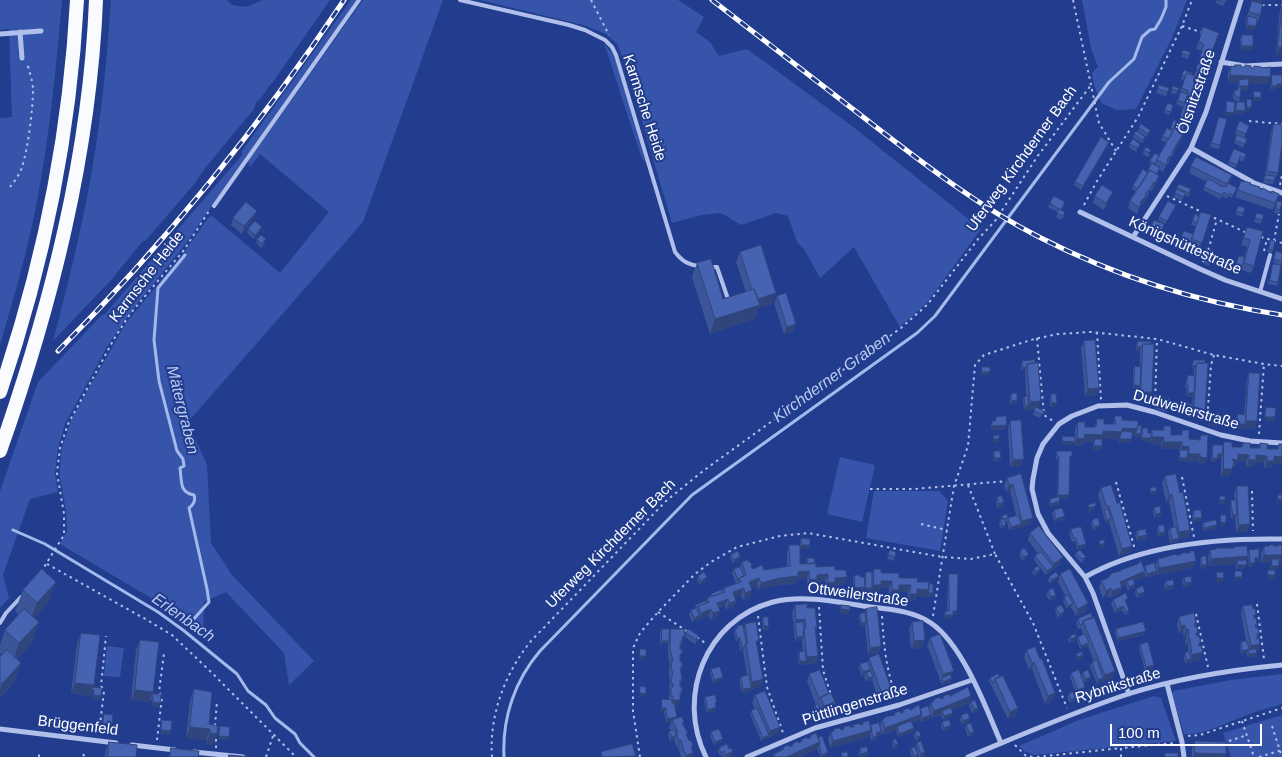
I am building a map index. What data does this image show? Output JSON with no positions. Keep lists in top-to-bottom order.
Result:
{
  "streets": {
    "street": [
      "Ölsnitzstraße",
      "Königshüttestraße",
      "Dudweilerstraße",
      "Ottweilerstraße",
      "Rybnikstraße",
      "Püttlingenstraße",
      "Brüggenfeld"
    ],
    "lane": ["Karmsche Heide"],
    "path": ["Uferweg Kirchderner Bach"]
  },
  "crossings": [
    ["Ölsnitzstraße", "Königshüttestraße"],
    ["Dudweilerstraße", "Rybnikstraße"],
    ["Ottweilerstraße", "Rybnikstraße"],
    ["Ottweilerstraße", "Püttlingenstraße"]
  ],
  "water": ["Kirchderner Graben", "Mätergraben", "Erlenbach"],
  "scale_bar": "100 m"
}
